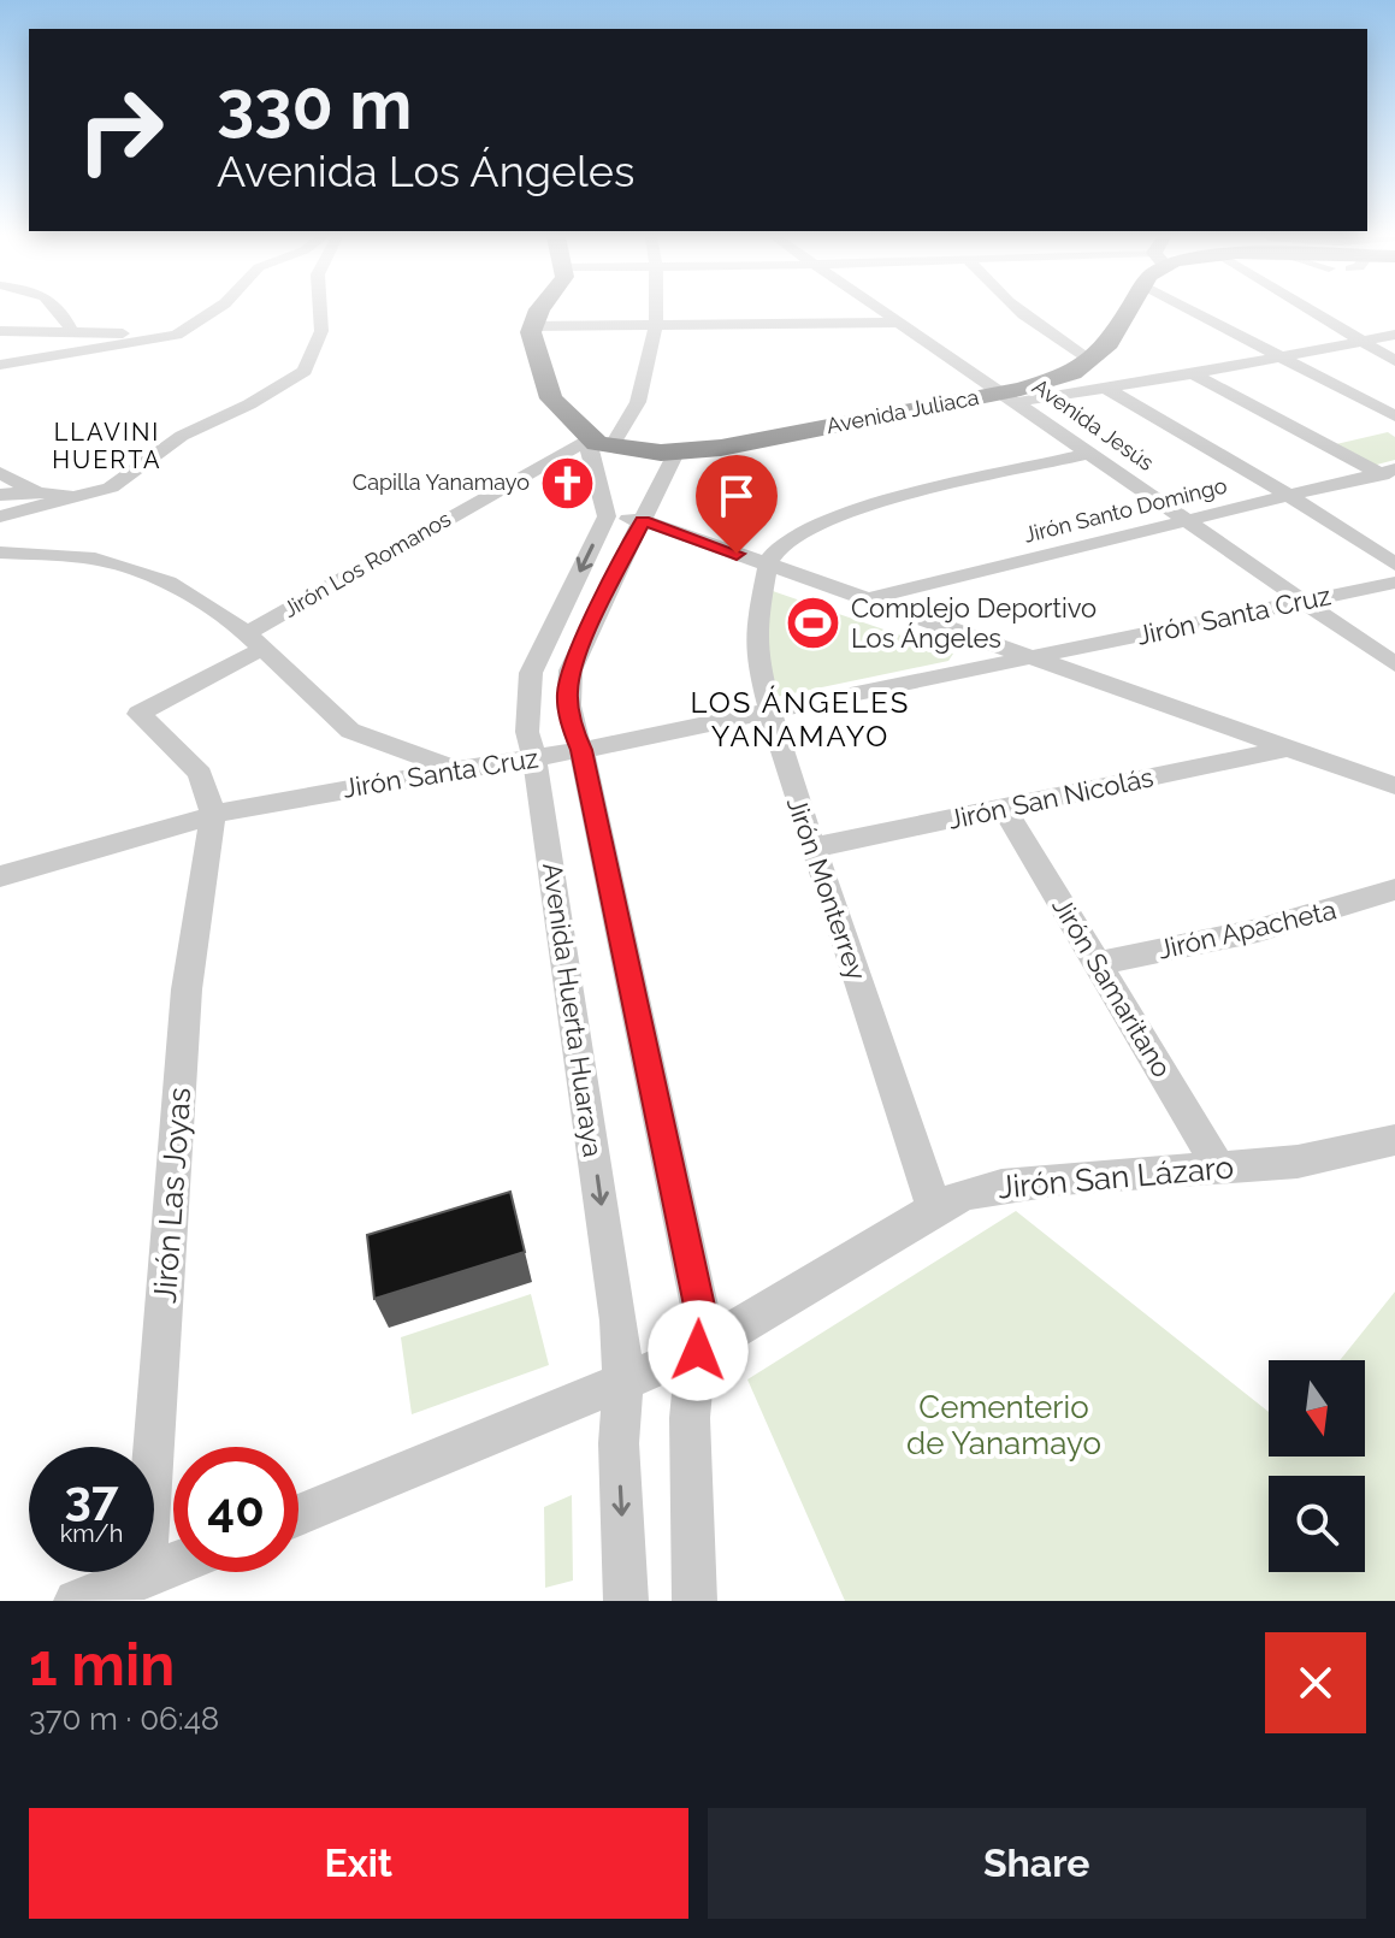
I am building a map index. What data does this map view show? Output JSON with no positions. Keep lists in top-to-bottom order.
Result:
{
  "streets": {
    "highway": ["Avenida Juliaca"],
    "street": [
      "Avenida Jesús",
      "Jirón Santo Domingo",
      "Jirón Los Romanos",
      "Jirón Santa Cruz",
      "Jirón San Nicolás",
      "Jirón Monterrey",
      "Jirón Apacheta",
      "Jirón Samaritano",
      "Avenida Huerta Huaraya",
      "Jirón San Lázaro",
      "Jirón Las Joyas"
    ]
  },
  "crossings": [
    ["Avenida Juliaca", "Avenida Jesús"],
    ["Avenida Juliaca", "Jirón Los Romanos"],
    ["Avenida Juliaca", "Avenida Huerta Huaraya"],
    ["Avenida Jesús", "Jirón Santo Domingo"],
    ["Avenida Jesús", "Jirón Santa Cruz"],
    ["Jirón Los Romanos", "Jirón Santa Cruz"],
    ["Jirón Los Romanos", "Jirón Las Joyas"],
    ["Jirón Santa Cruz", "Jirón Monterrey"],
    ["Jirón Santa Cruz", "Avenida Huerta Huaraya"],
    ["Jirón Santa Cruz", "Jirón Las Joyas"],
    ["Jirón San Nicolás", "Jirón Monterrey"],
    ["Jirón San Nicolás", "Jirón Samaritano"],
    ["Jirón Monterrey", "Jirón San Lázaro"],
    ["Jirón Apacheta", "Jirón Samaritano"],
    ["Jirón Samaritano", "Jirón San Lázaro"],
    ["Avenida Huerta Huaraya", "Jirón San Lázaro"]
  ],
  "districts": ["LLAVINI HUERTA", "LOS ÁNGELES YANAMAYO"],
  "parks": ["Cementerio de Yanamayo"],
  "places": {
    "church": ["Capilla Yanamayo"],
    "sports": ["Complejo Deportivo Los Ángeles"]
  },
  "north": "bottom",
  "page": {
    "turn": ["330 m", "Avenida Los Ángeles"],
    "speed": "37 km/h",
    "limit": "40",
    "heading": ["1 min", "370 m · 06:48"],
    "buttons": ["Exit", "Share"]
  }
}
